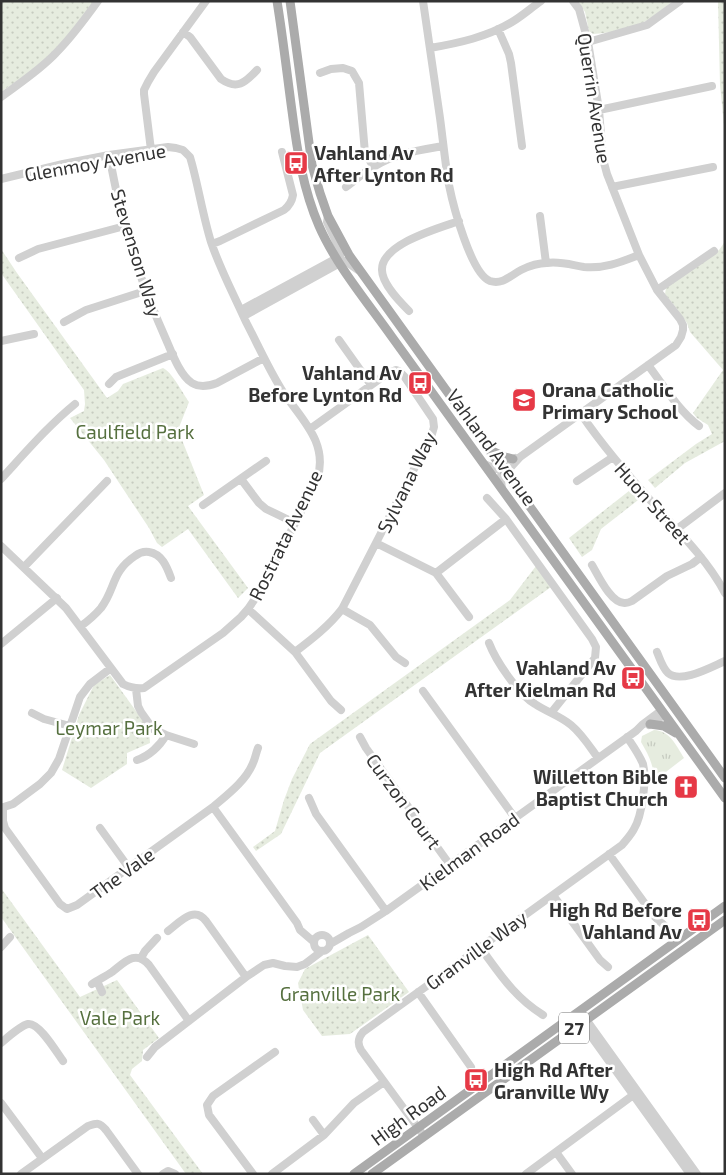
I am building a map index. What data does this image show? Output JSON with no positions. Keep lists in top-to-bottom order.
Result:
{
  "streets": {
    "main road": ["Vahland Avenue", "27", "High Road"],
    "street": [
      "Querrin Avenue",
      "Glenmoy Avenue",
      "Stevenson Way",
      "Sylvana Way",
      "Huon Street",
      "Rostrata Avenue",
      "Curzon Court",
      "Kielman Road",
      "The Vale",
      "Granville Way"
    ]
  },
  "crossings": [
    ["Querrin Avenue", "Vahland Avenue"],
    ["Querrin Avenue", "Huon Street"],
    ["Glenmoy Avenue", "Stevenson Way"],
    ["Glenmoy Avenue", "Rostrata Avenue"],
    ["Stevenson Way", "Rostrata Avenue"],
    ["Vahland Avenue", "Kielman Road"],
    ["Sylvana Way", "Rostrata Avenue"],
    ["Curzon Court", "Kielman Road"],
    ["Kielman Road", "The Vale"],
    ["Kielman Road", "Granville Way"],
    ["Granville Way", "High Road"]
  ],
  "parks": [
    "Caulfield Park",
    "Leymar Park",
    "Granville Park",
    "Vale Park"
  ],
  "places": {
    "bus stop": [
      "Vahland Av After Lynton Rd",
      "Vahland Av Before Lynton Rd",
      "Vahland Av After Kielman Rd",
      "High Rd Before Vahland Av",
      "High Rd After Granville Wy"
    ],
    "school or university": ["Orana Catholic Primary School"],
    "church": ["Willetton Bible Baptist Church"]
  }
}
